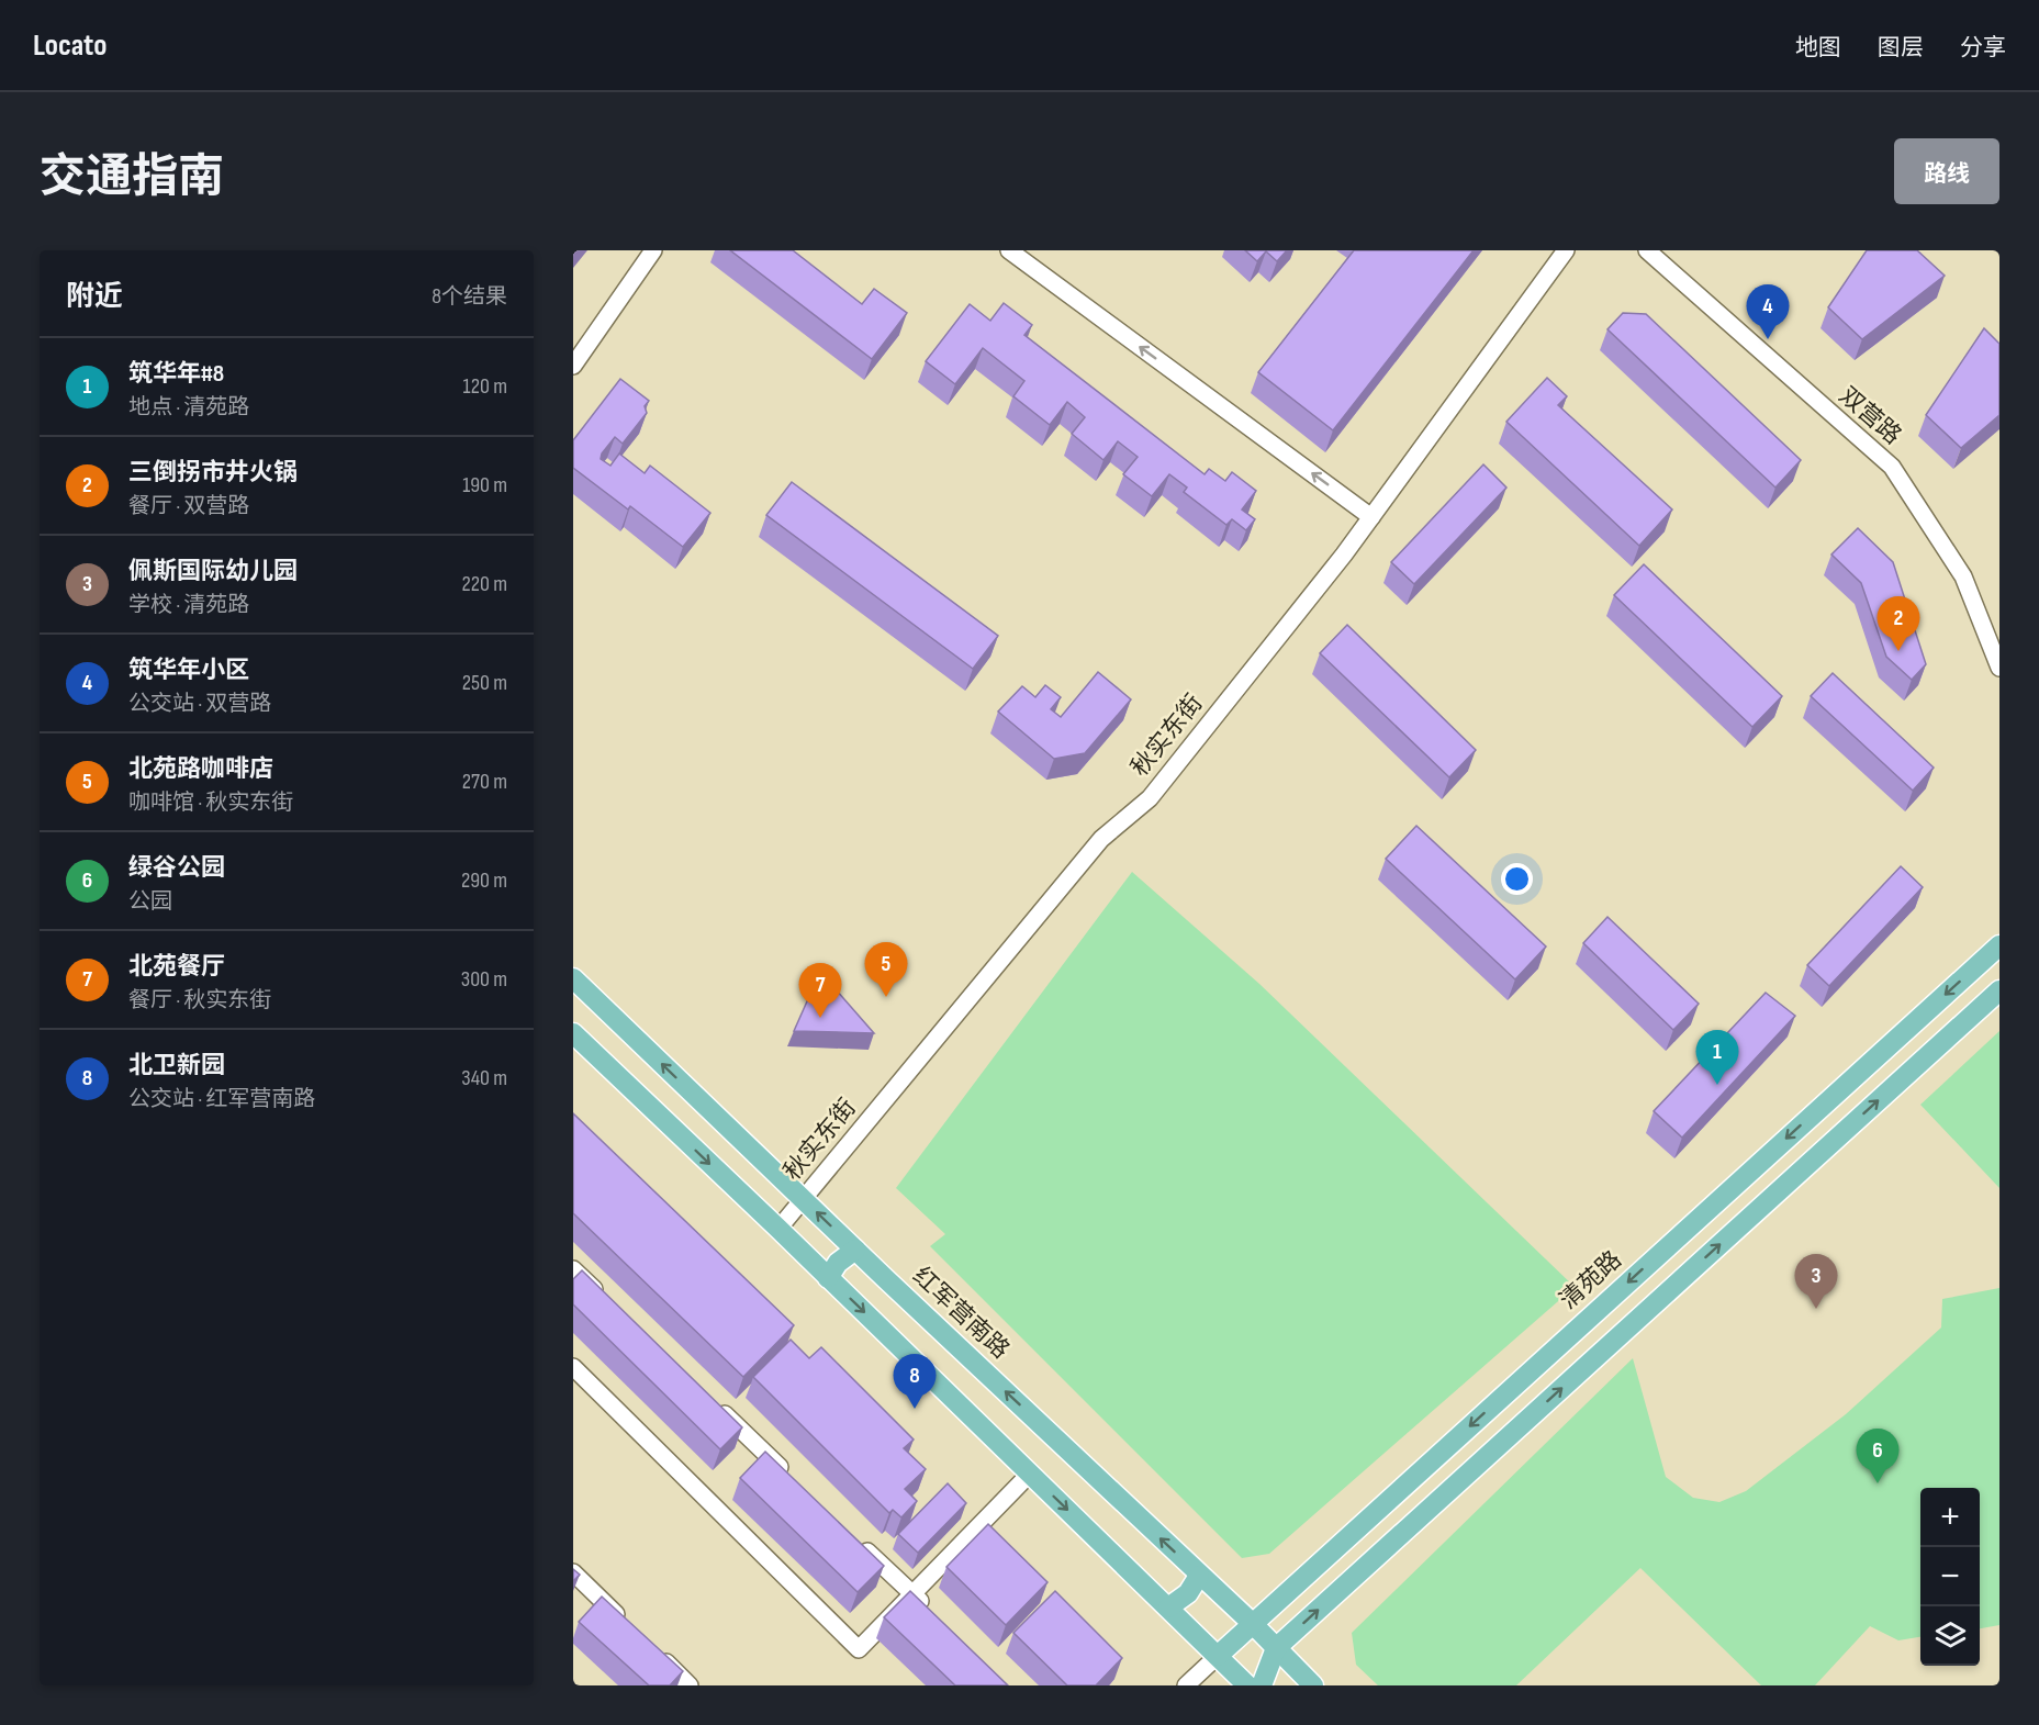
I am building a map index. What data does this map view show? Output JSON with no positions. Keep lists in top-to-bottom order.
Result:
{
  "streets": {
    "main road": ["清苑路", "红军营南路"],
    "street": ["双营路", "秋实东街"]
  },
  "crossings": [
    ["秋实东街", "红军营南路"],
    ["清苑路", "红军营南路"]
  ],
  "page": {
    "header": "Locato",
    "nav": ["地图", "图层", "分享"],
    "title": "交通指南",
    "buttons": "路线",
    "heading": ["附近", "8个结果"],
    "pins": [
      "4",
      "2",
      "5",
      "7",
      "1",
      "3",
      "8",
      "6"
    ],
    "list": [
      {
        "mark": "1",
        "name": "筑华年#8",
        "note": "地点 · 清苑路",
        "value": "120 m"
      },
      {
        "mark": "2",
        "name": "三倒拐市井火锅",
        "note": "餐厅 · 双营路",
        "value": "190 m"
      },
      {
        "mark": "3",
        "name": "佩斯国际幼儿园",
        "note": "学校 · 清苑路",
        "value": "220 m"
      },
      {
        "mark": "4",
        "name": "筑华年小区",
        "note": "公交站 · 双营路",
        "value": "250 m"
      },
      {
        "mark": "5",
        "name": "北苑路咖啡店",
        "note": "咖啡馆 · 秋实东街",
        "value": "270 m"
      },
      {
        "mark": "6",
        "name": "绿谷公园",
        "note": "公园",
        "value": "290 m"
      },
      {
        "mark": "7",
        "name": "北苑餐厅",
        "note": "餐厅 · 秋实东街",
        "value": "300 m"
      },
      {
        "mark": "8",
        "name": "北卫新园",
        "note": "公交站 · 红军营南路",
        "value": "340 m"
      }
    ],
    "map_buttons": ["+", "−"]
  }
}
